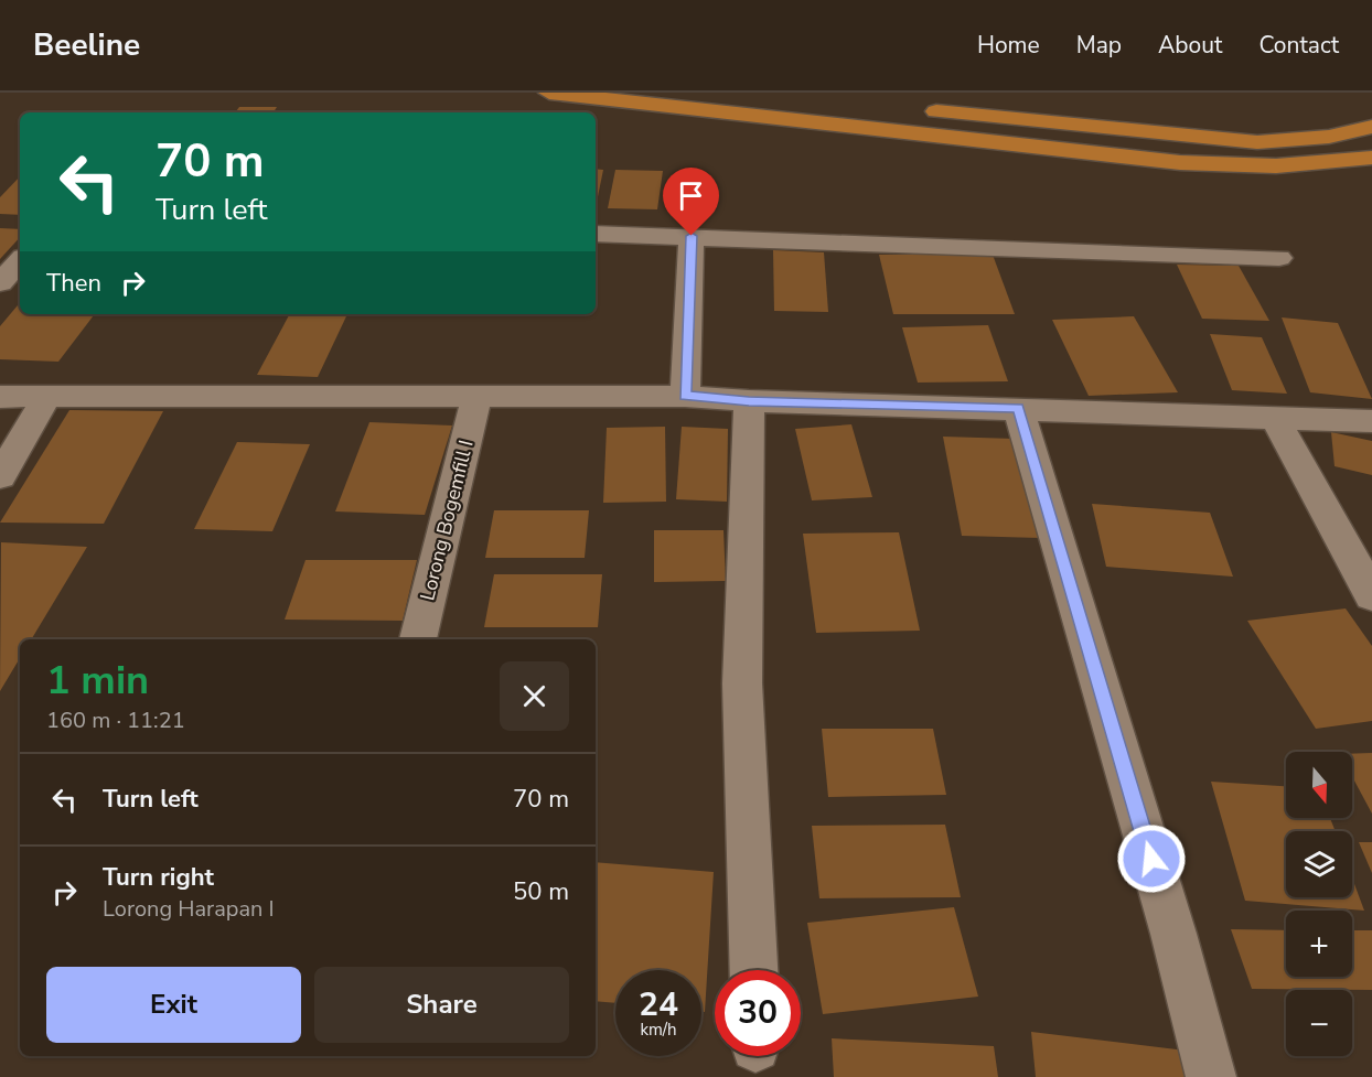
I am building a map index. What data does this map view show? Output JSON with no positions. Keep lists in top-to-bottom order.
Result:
{
  "streets": {
    "street": ["Lorong Bogemfill I"]
  },
  "north": "bottom",
  "page": {
    "header": "Beeline",
    "nav": [
      "Home",
      "Map",
      "About",
      "Contact"
    ],
    "turn": ["70 m", "Turn left"],
    "then": "Then",
    "heading": ["1 min", "160 m · 11:21"],
    "map_buttons": ["+", "−"],
    "list": [
      {
        "name": "Turn left",
        "value": "70 m"
      },
      {
        "name": "Turn right",
        "note": "Lorong Harapan I",
        "value": "50 m"
      }
    ],
    "buttons": ["Exit", "Share"],
    "speed": "24 km/h",
    "limit": "30"
  }
}
